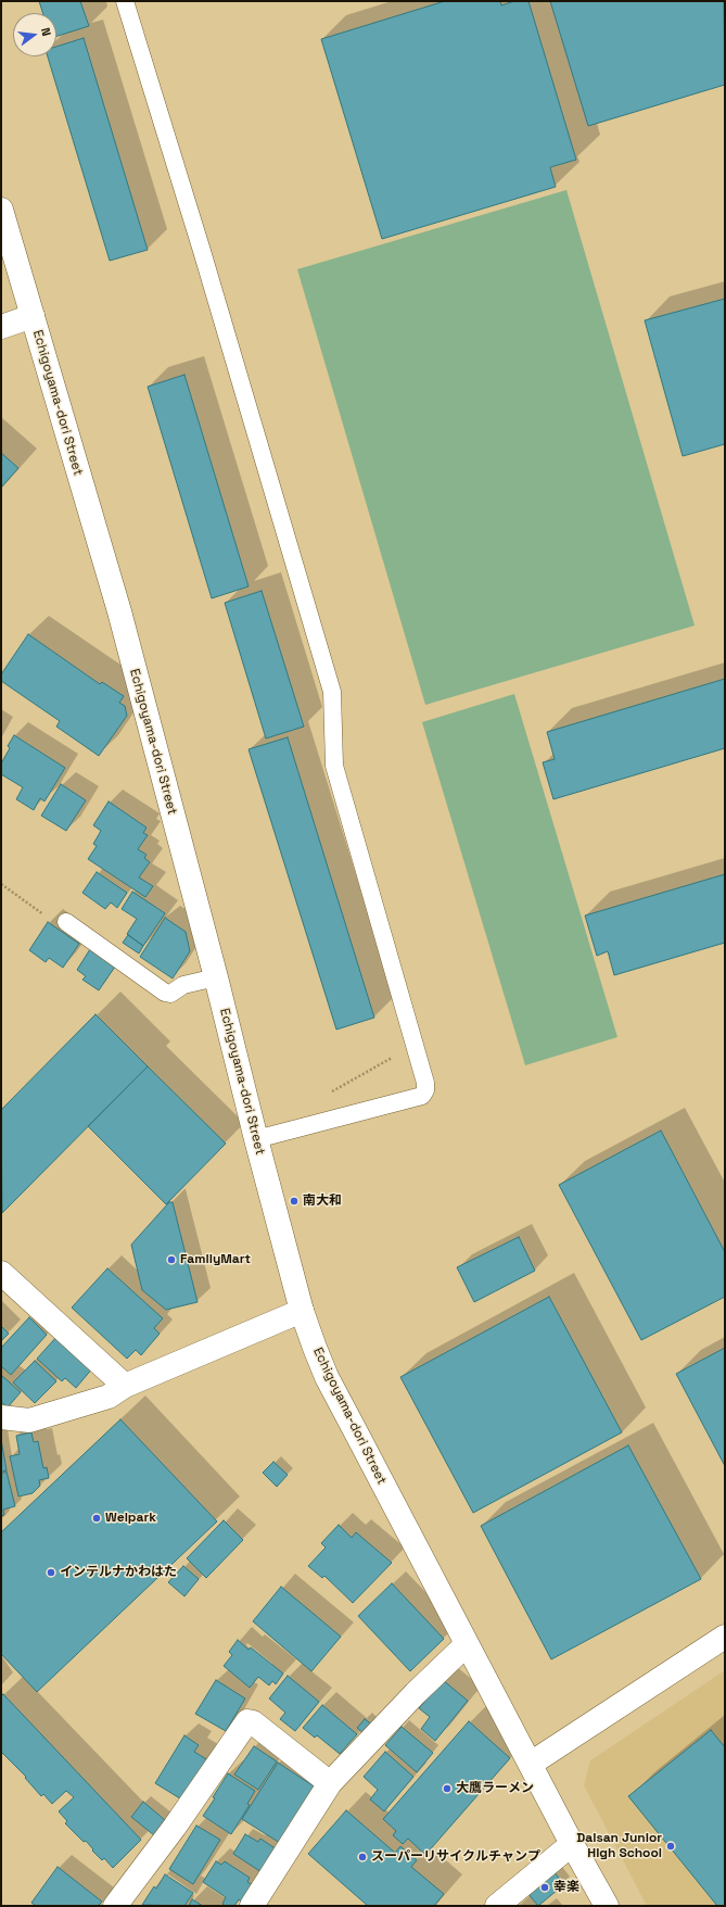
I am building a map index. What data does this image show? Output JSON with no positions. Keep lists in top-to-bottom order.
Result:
{
  "streets": {
    "street": ["Echigoyama-dori Street"]
  },
  "places": [
    "南大和",
    "FamilyMart",
    "Welpark",
    "インテルナかわはた",
    "大鷹ラーメン",
    "Daisan Junior High School",
    "スーパーリサイクルチャンプ",
    "幸楽"
  ],
  "north": "right"
}
